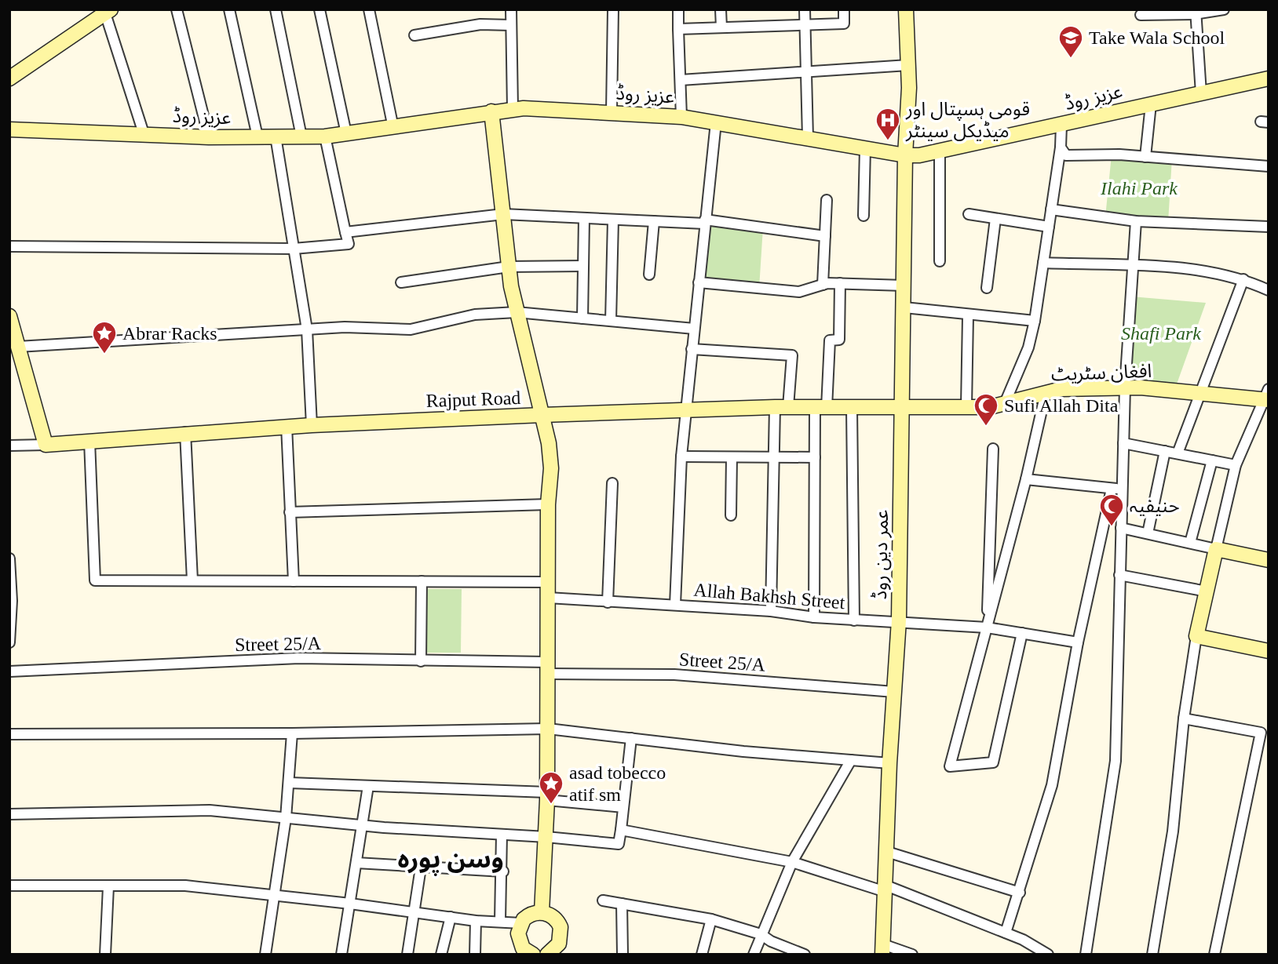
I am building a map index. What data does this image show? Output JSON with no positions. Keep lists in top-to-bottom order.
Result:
{
  "streets": {
    "street": [
      "عزیز روڈ",
      "افغان سٹریٹ",
      "Rajput Road",
      "عمر دین روڈ",
      "Allah Bakhsh Street",
      "Street 25/A"
    ]
  },
  "crossings": [
    ["عزیز روڈ", "عمر دین روڈ"],
    ["افغان سٹریٹ", "Rajput Road"],
    ["افغان سٹریٹ", "عمر دین روڈ"],
    ["Rajput Road", "عمر دین روڈ"],
    ["عمر دین روڈ", "Allah Bakhsh Street"],
    ["عمر دین روڈ", "Street 25/A"]
  ],
  "districts": ["وسن پورہ"],
  "parks": ["Ilahi Park", "Shafi Park"],
  "places": {
    "school or university": ["Take Wala School"],
    "hospital": ["قومی ہسپتال اور میڈیکل سینٹر"],
    "place": ["Abrar Racks", "asad tobecco atif sm"],
    "mosque": ["Sufi Allah Dita", "حنیفیہ"]
  }
}
